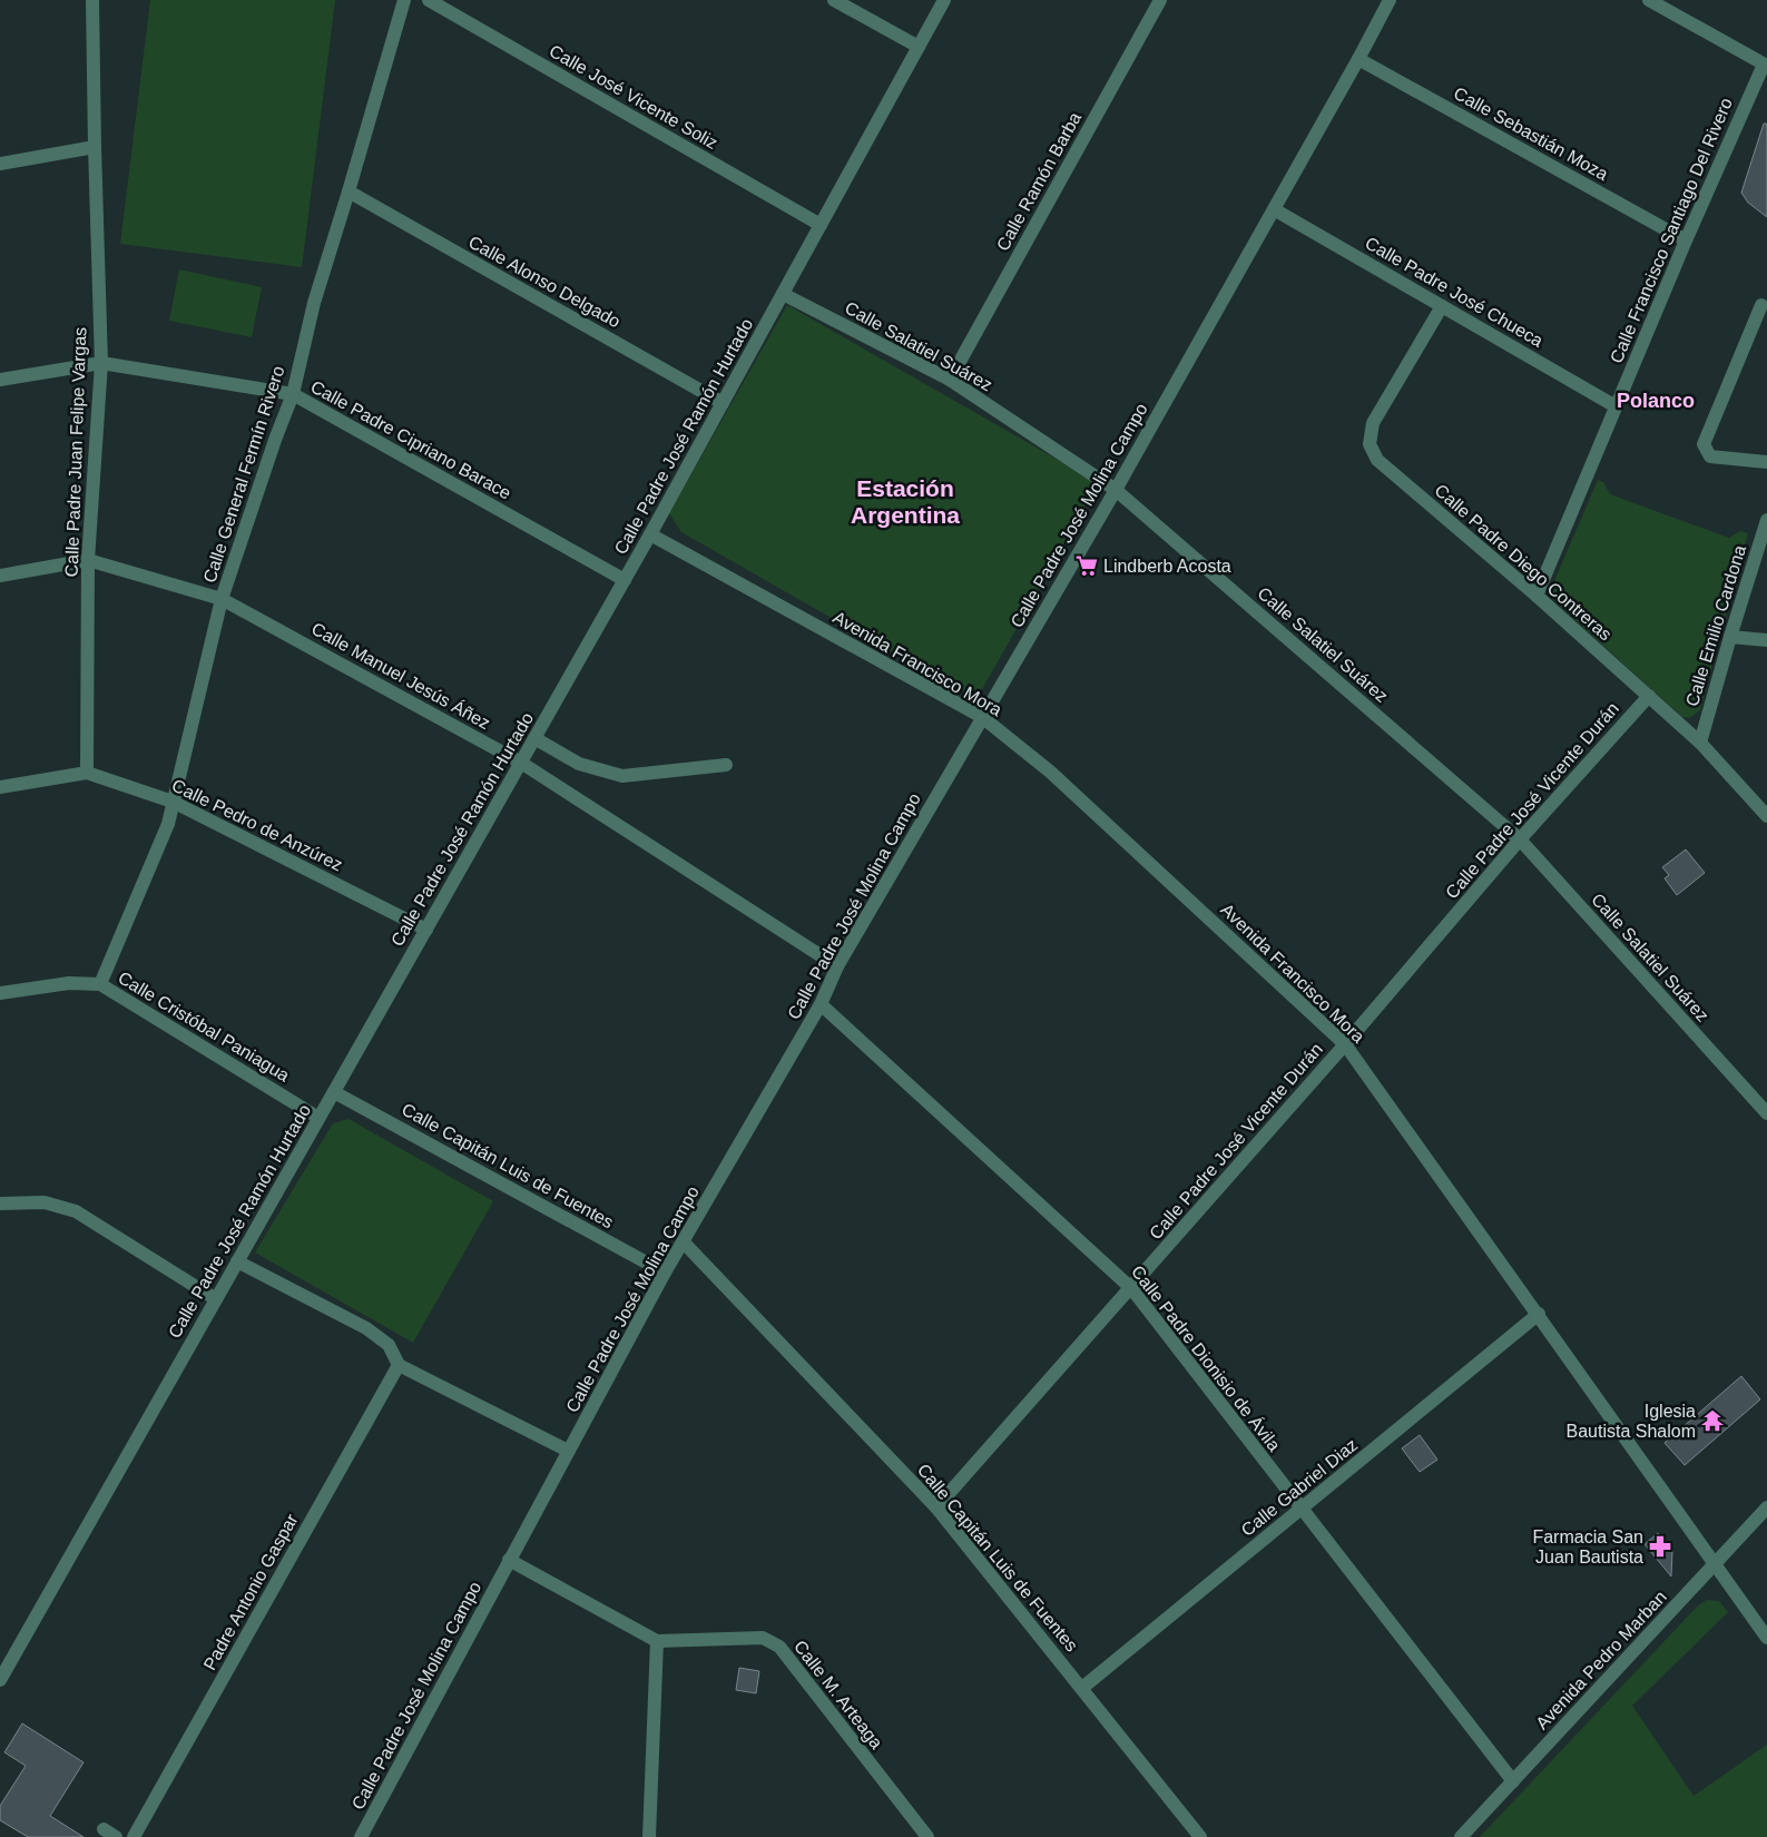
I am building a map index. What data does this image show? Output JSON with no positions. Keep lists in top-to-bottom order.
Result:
{
  "streets": {
    "street": [
      "Calle José Vicente Soliz",
      "Calle Sebastián Moza",
      "Calle Ramón Barba",
      "Calle Francisco Santiago Del Rivero",
      "Calle Alonso Delgado",
      "Calle Padre José Chueca",
      "Calle Salatiel Suárez",
      "Calle Padre José Ramón Hurtado",
      "Calle Padre Cipriano Barace",
      "Calle Padre Juan Felipe Vargas",
      "Calle General Fermín Rivero",
      "Calle Padre José Molina Campo",
      "Calle Padre Diego Contreras",
      "Calle Emilio Cardona",
      "Avenida Francisco Mora",
      "Calle Manuel Jesús Áñez",
      "Calle Padre José Vicente Durán",
      "Calle Pedro de Anzúrez",
      "Calle Cristóbal Paniagua",
      "Calle Capitán Luis de Fuentes",
      "Calle Padre Dionisio de Ávila",
      "Calle Gabriel Diaz",
      "Padre Antonio Gaspar",
      "Avenida Pedro Marban",
      "Calle M. Arteaga"
    ]
  },
  "crossings": [
    ["Calle José Vicente Soliz", "Calle Padre José Ramón Hurtado"],
    ["Calle Sebastián Moza", "Calle Francisco Santiago Del Rivero"],
    ["Calle Sebastián Moza", "Calle Padre José Molina Campo"],
    ["Calle Ramón Barba", "Calle Salatiel Suárez"],
    ["Calle Francisco Santiago Del Rivero", "Calle Padre José Chueca"],
    ["Calle Francisco Santiago Del Rivero", "Calle Padre Diego Contreras"],
    ["Calle Alonso Delgado", "Calle Padre José Ramón Hurtado"],
    ["Calle Alonso Delgado", "Calle General Fermín Rivero"],
    ["Calle Padre José Chueca", "Calle Padre José Molina Campo"],
    ["Calle Padre José Chueca", "Calle Padre Diego Contreras"],
    ["Calle Salatiel Suárez", "Calle Padre José Ramón Hurtado"],
    ["Calle Salatiel Suárez", "Calle Padre José Molina Campo"],
    ["Calle Salatiel Suárez", "Calle Padre José Vicente Durán"],
    ["Calle Padre José Ramón Hurtado", "Calle Padre Cipriano Barace"],
    ["Calle Padre José Ramón Hurtado", "Avenida Francisco Mora"],
    ["Calle Padre José Ramón Hurtado", "Calle Manuel Jesús Áñez"],
    ["Calle Padre José Ramón Hurtado", "Calle Pedro de Anzúrez"],
    ["Calle Padre José Ramón Hurtado", "Calle Cristóbal Paniagua"],
    ["Calle Padre José Ramón Hurtado", "Calle Capitán Luis de Fuentes"],
    ["Calle Padre Cipriano Barace", "Calle Padre Juan Felipe Vargas"],
    ["Calle Padre Cipriano Barace", "Calle General Fermín Rivero"],
    ["Calle Padre Juan Felipe Vargas", "Calle Manuel Jesús Áñez"],
    ["Calle Padre Juan Felipe Vargas", "Calle Pedro de Anzúrez"],
    ["Calle General Fermín Rivero", "Calle Manuel Jesús Áñez"],
    ["Calle General Fermín Rivero", "Calle Pedro de Anzúrez"],
    ["Calle General Fermín Rivero", "Calle Cristóbal Paniagua"],
    ["Calle Padre José Molina Campo", "Avenida Francisco Mora"],
    ["Calle Padre José Molina Campo", "Calle Manuel Jesús Áñez"],
    ["Calle Padre José Molina Campo", "Calle Capitán Luis de Fuentes"],
    ["Calle Padre José Molina Campo", "Calle Padre Dionisio de Ávila"],
    ["Calle Padre José Molina Campo", "Calle M. Arteaga"],
    ["Calle Padre Diego Contreras", "Calle Emilio Cardona"],
    ["Calle Padre Diego Contreras", "Calle Padre José Vicente Durán"],
    ["Avenida Francisco Mora", "Calle Padre José Vicente Durán"],
    ["Avenida Francisco Mora", "Calle Gabriel Diaz"],
    ["Avenida Francisco Mora", "Avenida Pedro Marban"],
    ["Calle Padre José Vicente Durán", "Calle Capitán Luis de Fuentes"],
    ["Calle Padre José Vicente Durán", "Calle Padre Dionisio de Ávila"],
    ["Calle Capitán Luis de Fuentes", "Calle Gabriel Diaz"],
    ["Calle Padre Dionisio de Ávila", "Calle Gabriel Diaz"],
    ["Calle Padre Dionisio de Ávila", "Avenida Pedro Marban"]
  ],
  "districts": ["Polanco", "Estación Argentina"],
  "places": {
    "supermarket": ["Lindberb Acosta"],
    "temple": ["Iglesia Bautista Shalom"],
    "pharmacy": ["Farmacia San Juan Bautista"]
  }
}
